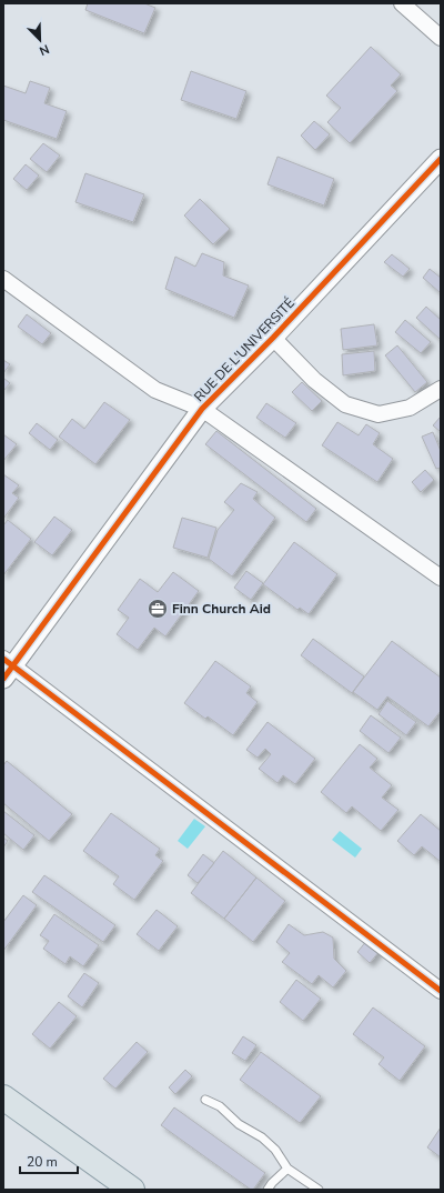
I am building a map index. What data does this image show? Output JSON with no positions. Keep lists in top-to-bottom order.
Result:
{
  "streets": {
    "street": ["RUE DE L'UNIVERSITÉ"]
  },
  "places": {
    "office": ["Finn Church Aid"]
  },
  "scale_bar": "20 m",
  "north": "bottom right"
}
